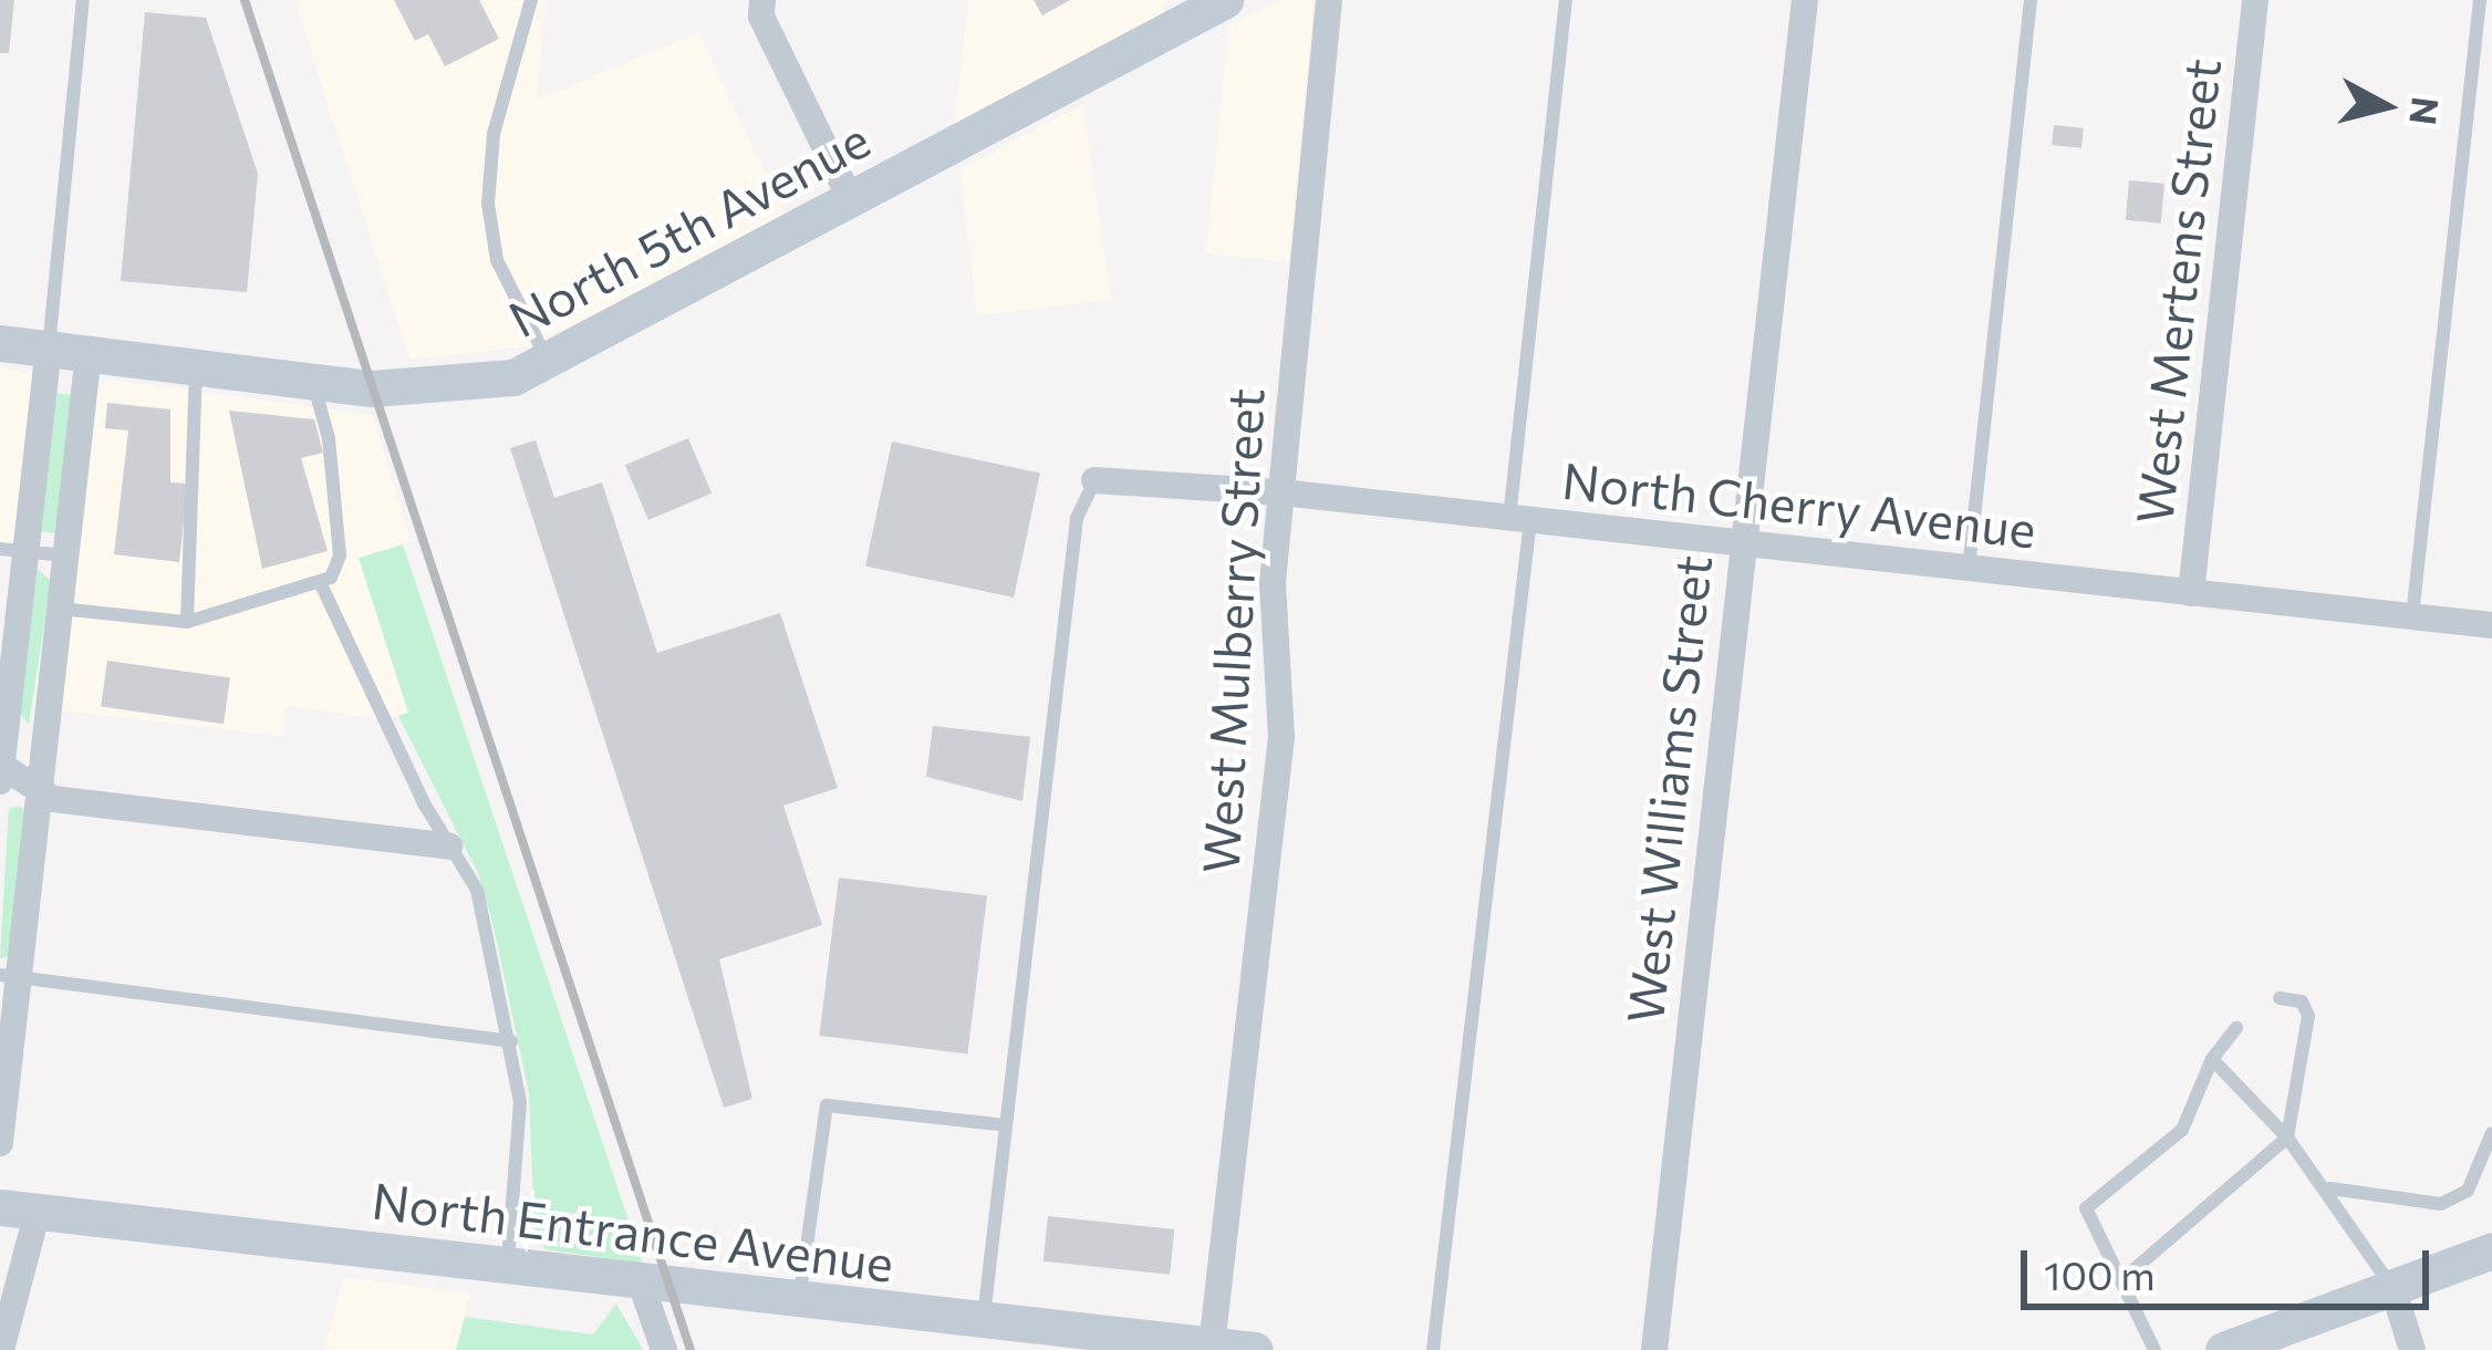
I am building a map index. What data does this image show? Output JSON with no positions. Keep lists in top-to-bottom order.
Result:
{
  "streets": {
    "main road": ["North 5th Avenue", "North Entrance Avenue"],
    "street": [
      "West Mertens Street",
      "North Cherry Avenue",
      "West Mulberry Street",
      "West Williams Street"
    ]
  },
  "crossings": [
    ["West Mertens Street", "North Cherry Avenue"],
    ["North Cherry Avenue", "West Mulberry Street"],
    ["North Cherry Avenue", "West Williams Street"],
    ["West Mulberry Street", "North Entrance Avenue"]
  ],
  "scale_bar": "100 m",
  "north": "right"
}
